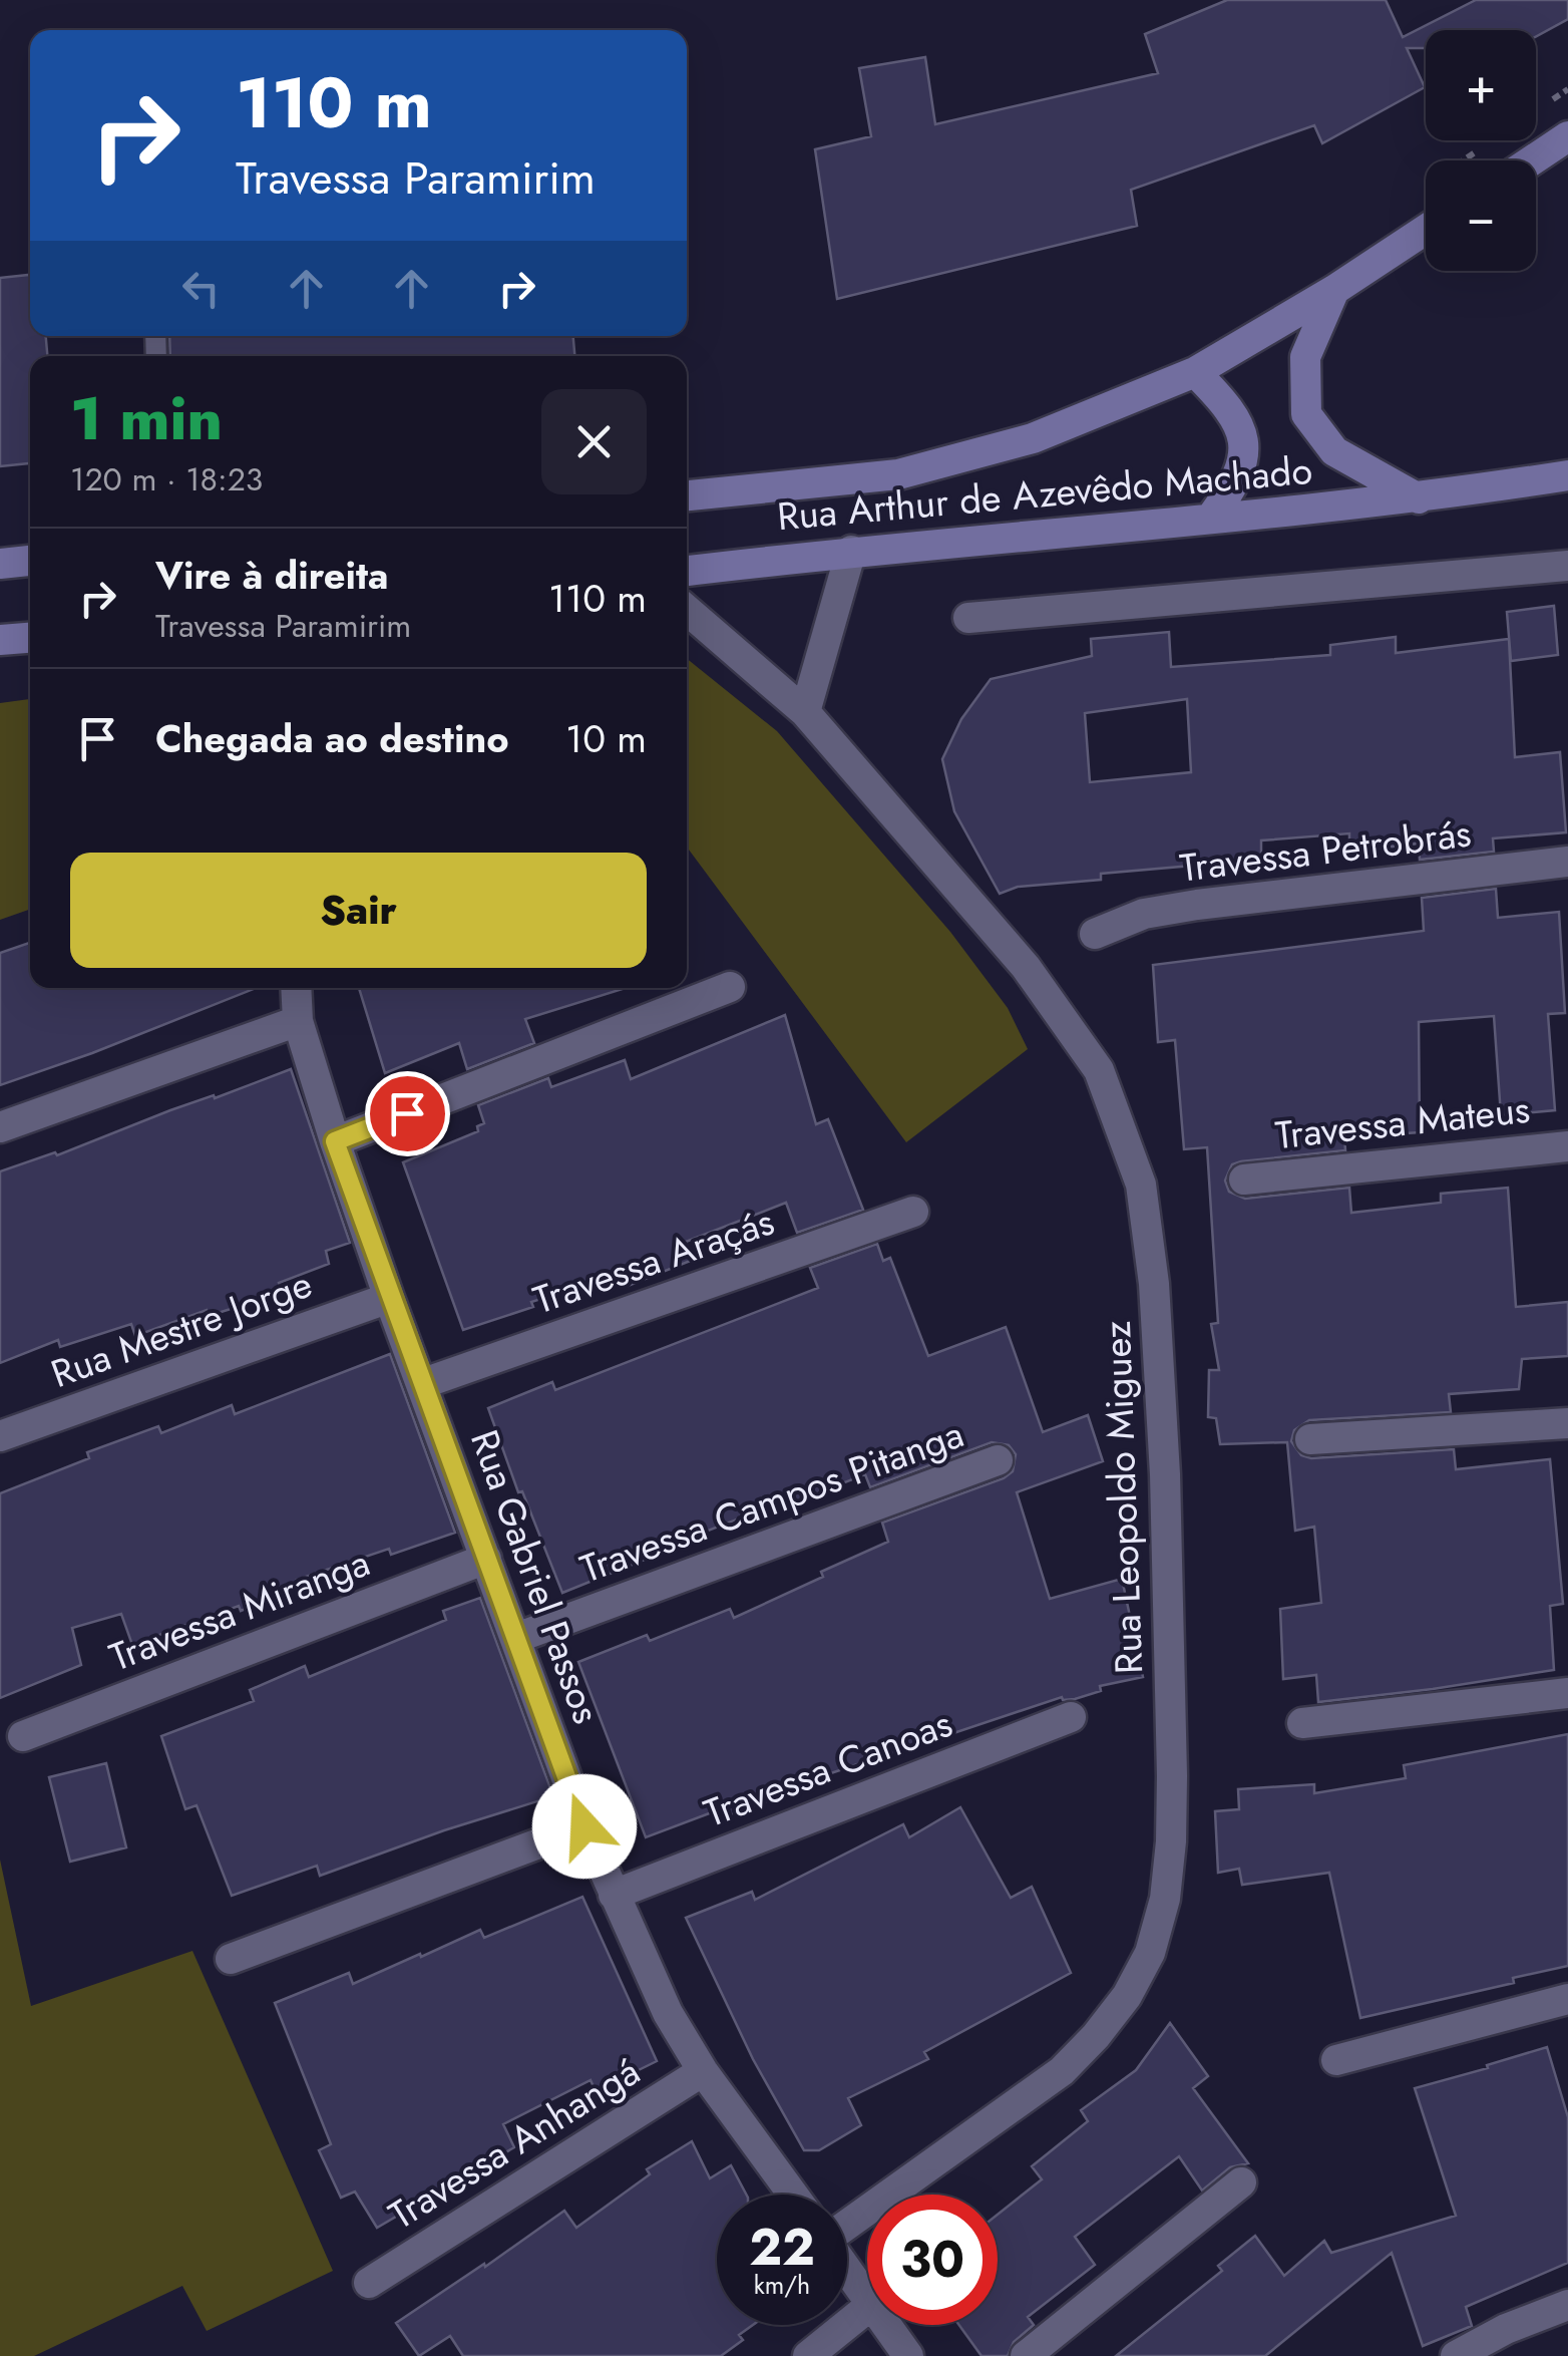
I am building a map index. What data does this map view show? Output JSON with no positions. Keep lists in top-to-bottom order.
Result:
{
  "streets": {
    "street": [
      "Rua Arthur de Azevêdo Machado",
      "Travessa Petrobrás",
      "Travessa Mateus",
      "Travessa Araçás",
      "Rua Mestre Jorge",
      "Rua Leopoldo Miguez",
      "Travessa Campos Pitanga",
      "Rua Gabriel Passos",
      "Travessa Miranga",
      "Travessa Canoas",
      "Travessa Anhangá"
    ]
  },
  "crossings": [
    ["Travessa Araçás", "Rua Gabriel Passos"],
    ["Rua Mestre Jorge", "Rua Gabriel Passos"],
    ["Travessa Campos Pitanga", "Rua Gabriel Passos"],
    ["Rua Gabriel Passos", "Travessa Miranga"],
    ["Rua Gabriel Passos", "Travessa Canoas"],
    ["Rua Gabriel Passos", "Travessa Anhangá"]
  ],
  "page": {
    "map_buttons": ["+", "−"],
    "turn": ["110 m", "Travessa Paramirim"],
    "heading": ["1 min", "120 m · 18:23"],
    "list": [
      {
        "name": "Vire à direita",
        "note": "Travessa Paramirim",
        "value": "110 m"
      },
      {
        "name": "Chegada ao destino",
        "value": "10 m"
      }
    ],
    "buttons": "Sair",
    "speed": "22 km/h",
    "limit": "30"
  }
}
